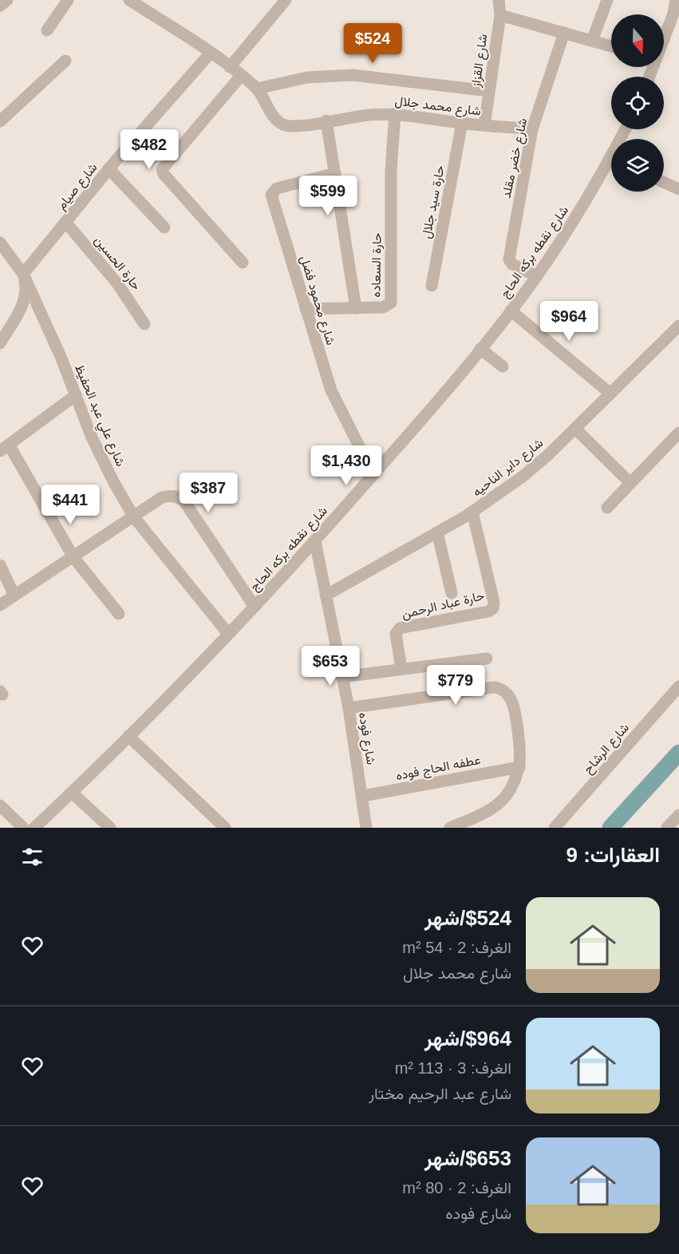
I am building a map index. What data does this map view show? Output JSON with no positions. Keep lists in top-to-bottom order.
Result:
{
  "streets": {
    "street": [
      "شارع القزاز",
      "شارع محمد جلال",
      "شارع خضر مقلد",
      "شارع صيام",
      "حارة سيد جلال",
      "شارع نقطه بركه الحاج",
      "حارة الحسين",
      "حارة السعاده",
      "شارع محمود فضل",
      "شارع علي عبد الحفيظ",
      "شارع داير الناحيه",
      "حارة عباد الرحمن",
      "شارع فوده",
      "شارع الرشاح",
      "عطفه الحاج فوده"
    ]
  },
  "crossings": [
    ["شارع القزاز", "شارع محمد جلال"],
    ["شارع محمد جلال", "شارع خضر مقلد"],
    ["شارع محمد جلال", "شارع صيام"],
    ["شارع محمد جلال", "حارة سيد جلال"],
    ["شارع محمد جلال", "حارة السعاده"],
    ["شارع خضر مقلد", "شارع نقطه بركه الحاج"],
    ["شارع صيام", "حارة الحسين"],
    ["شارع صيام", "شارع علي عبد الحفيظ"],
    ["شارع نقطه بركه الحاج", "شارع محمود فضل"],
    ["شارع نقطه بركه الحاج", "شارع علي عبد الحفيظ"],
    ["شارع نقطه بركه الحاج", "شارع فوده"],
    ["حارة السعاده", "شارع محمود فضل"],
    ["شارع داير الناحيه", "حارة عباد الرحمن"],
    ["شارع داير الناحيه", "شارع فوده"],
    ["شارع فوده", "عطفه الحاج فوده"]
  ],
  "north": "bottom",
  "page": {
    "price": [
      "$524",
      "$482",
      "$599",
      "$964",
      "$1,430",
      "$387",
      "$441",
      "$653",
      "$779"
    ],
    "heading": "العقارات: 9",
    "list": [
      {
        "name": "$524/شهر",
        "note": "الغرف: 2 · 54 m² · شارع محمد جلال"
      },
      {
        "name": "$964/شهر",
        "note": "الغرف: 3 · 113 m² · شارع عبد الرحيم مختار"
      },
      {
        "name": "$653/شهر",
        "note": "الغرف: 2 · 80 m² · شارع فوده"
      }
    ]
  }
}
